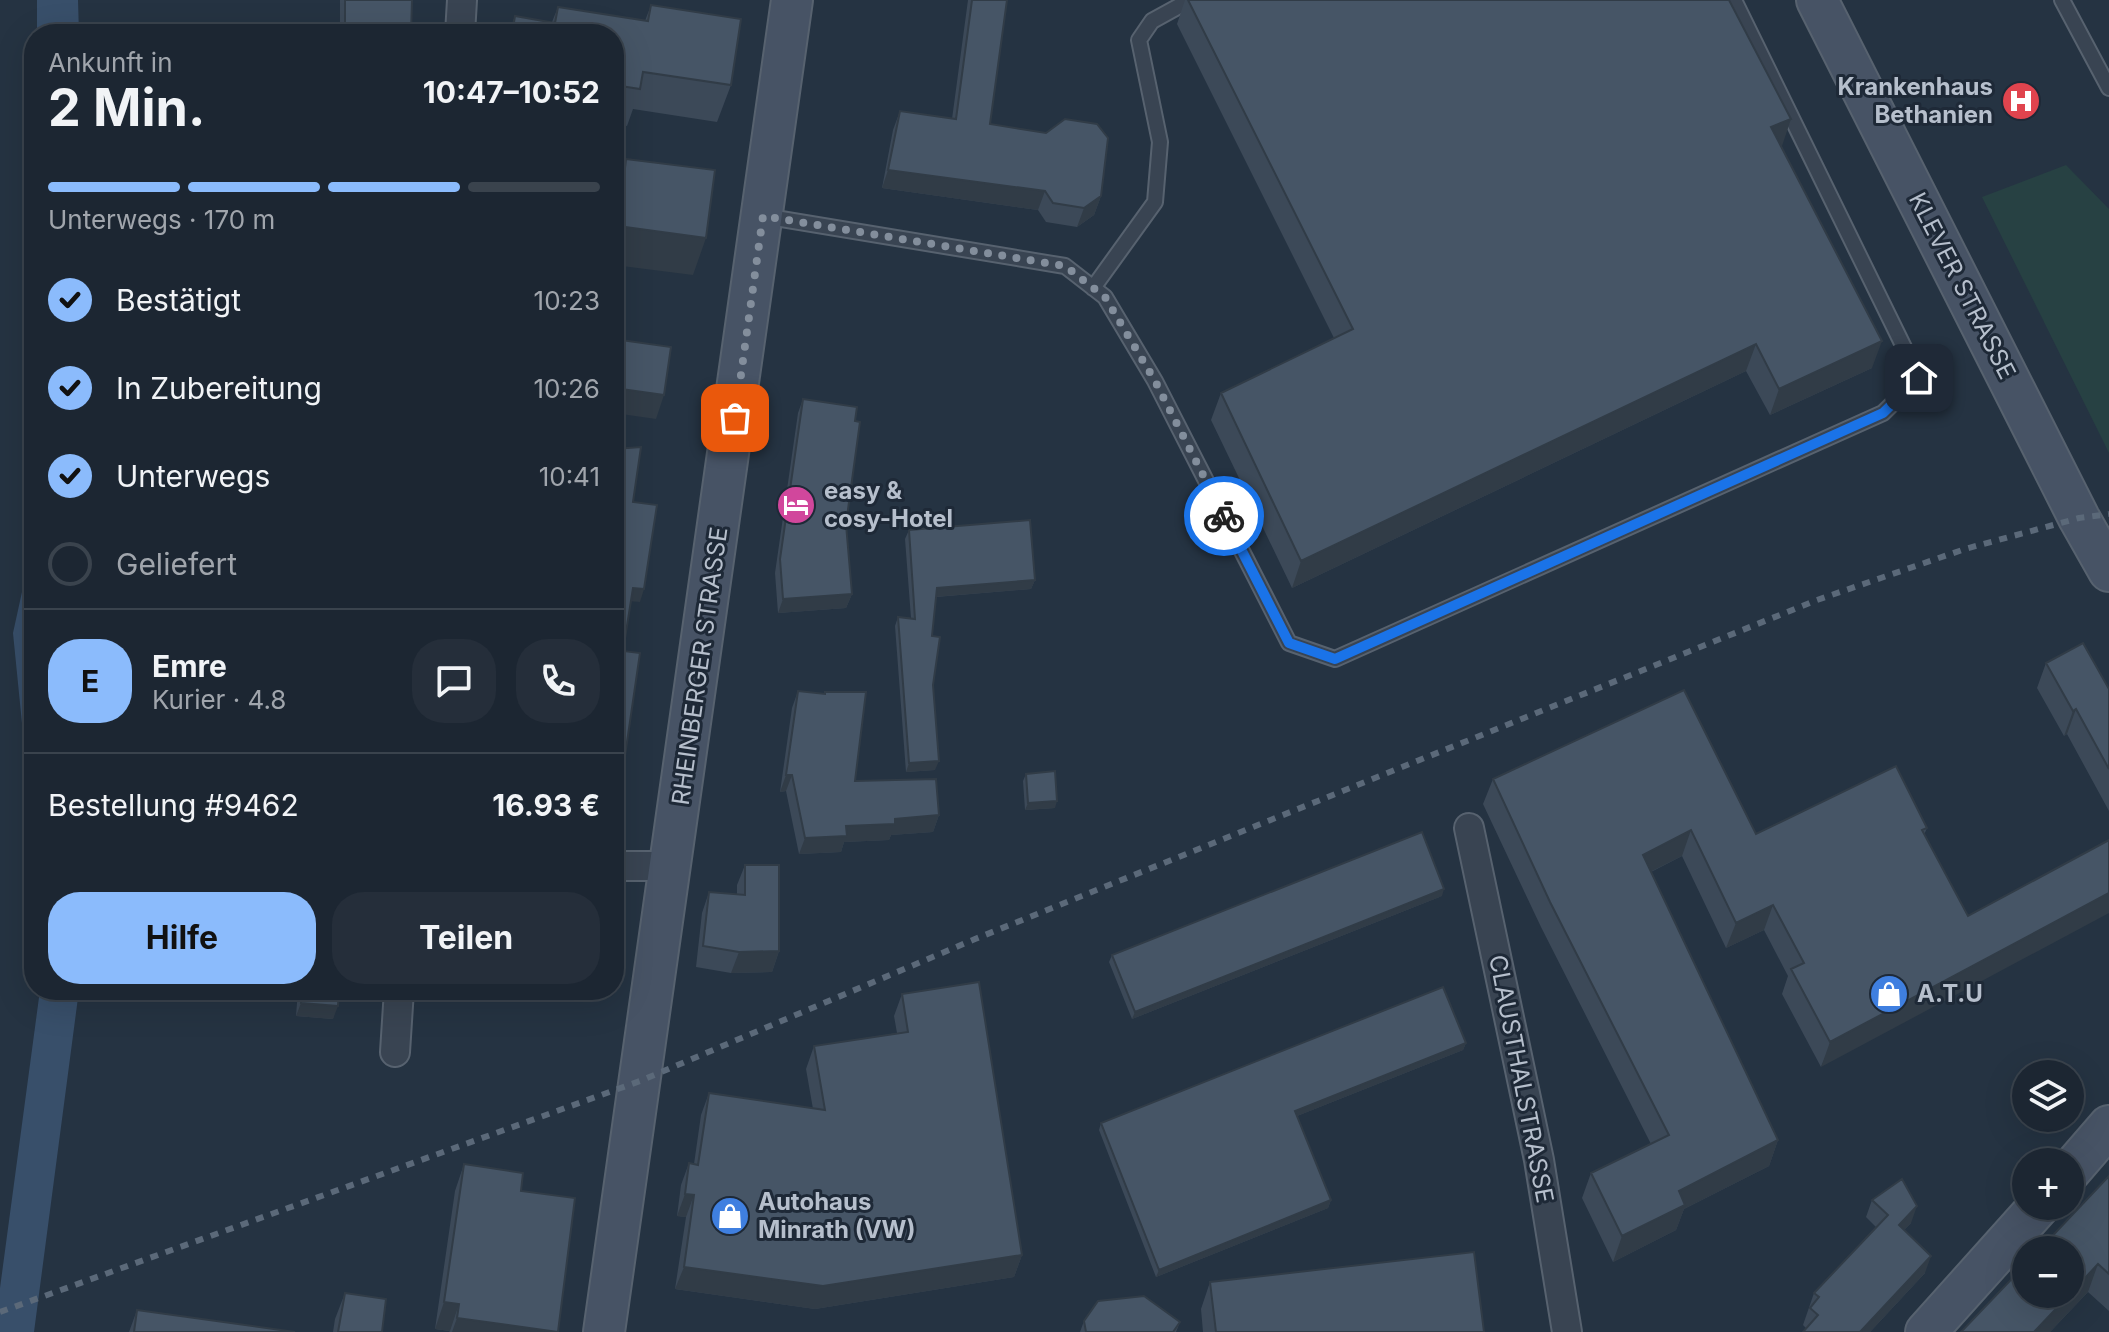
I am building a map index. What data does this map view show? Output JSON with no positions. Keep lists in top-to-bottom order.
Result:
{
  "streets": {
    "main road": ["KLEVER STRASSE", "RHEINBERGER STRASSE"],
    "street": ["CLAUSTHALSTRASSE"]
  },
  "places": {
    "hospital": ["Krankenhaus Bethanien"],
    "hotel": ["easy & cosy-Hotel"],
    "shop": ["A.T.U", "Autohaus Minrath (VW)"]
  },
  "page": {
    "heading": ["2 Min.", "Ankunft in", "10:47–10:52"],
    "panel": [
      "Emre",
      "Kurier · 4.8",
      "Bestellung #9462",
      "16.93 €"
    ],
    "bar": "Unterwegs · 170 m",
    "list": [
      ["Bestätigt", "10:23"],
      ["In Zubereitung", "10:26"],
      ["Unterwegs", "10:41"],
      "Geliefert"
    ],
    "round": "E",
    "buttons": ["Hilfe", "Teilen"],
    "map_buttons": ["+", "−"]
  }
}
